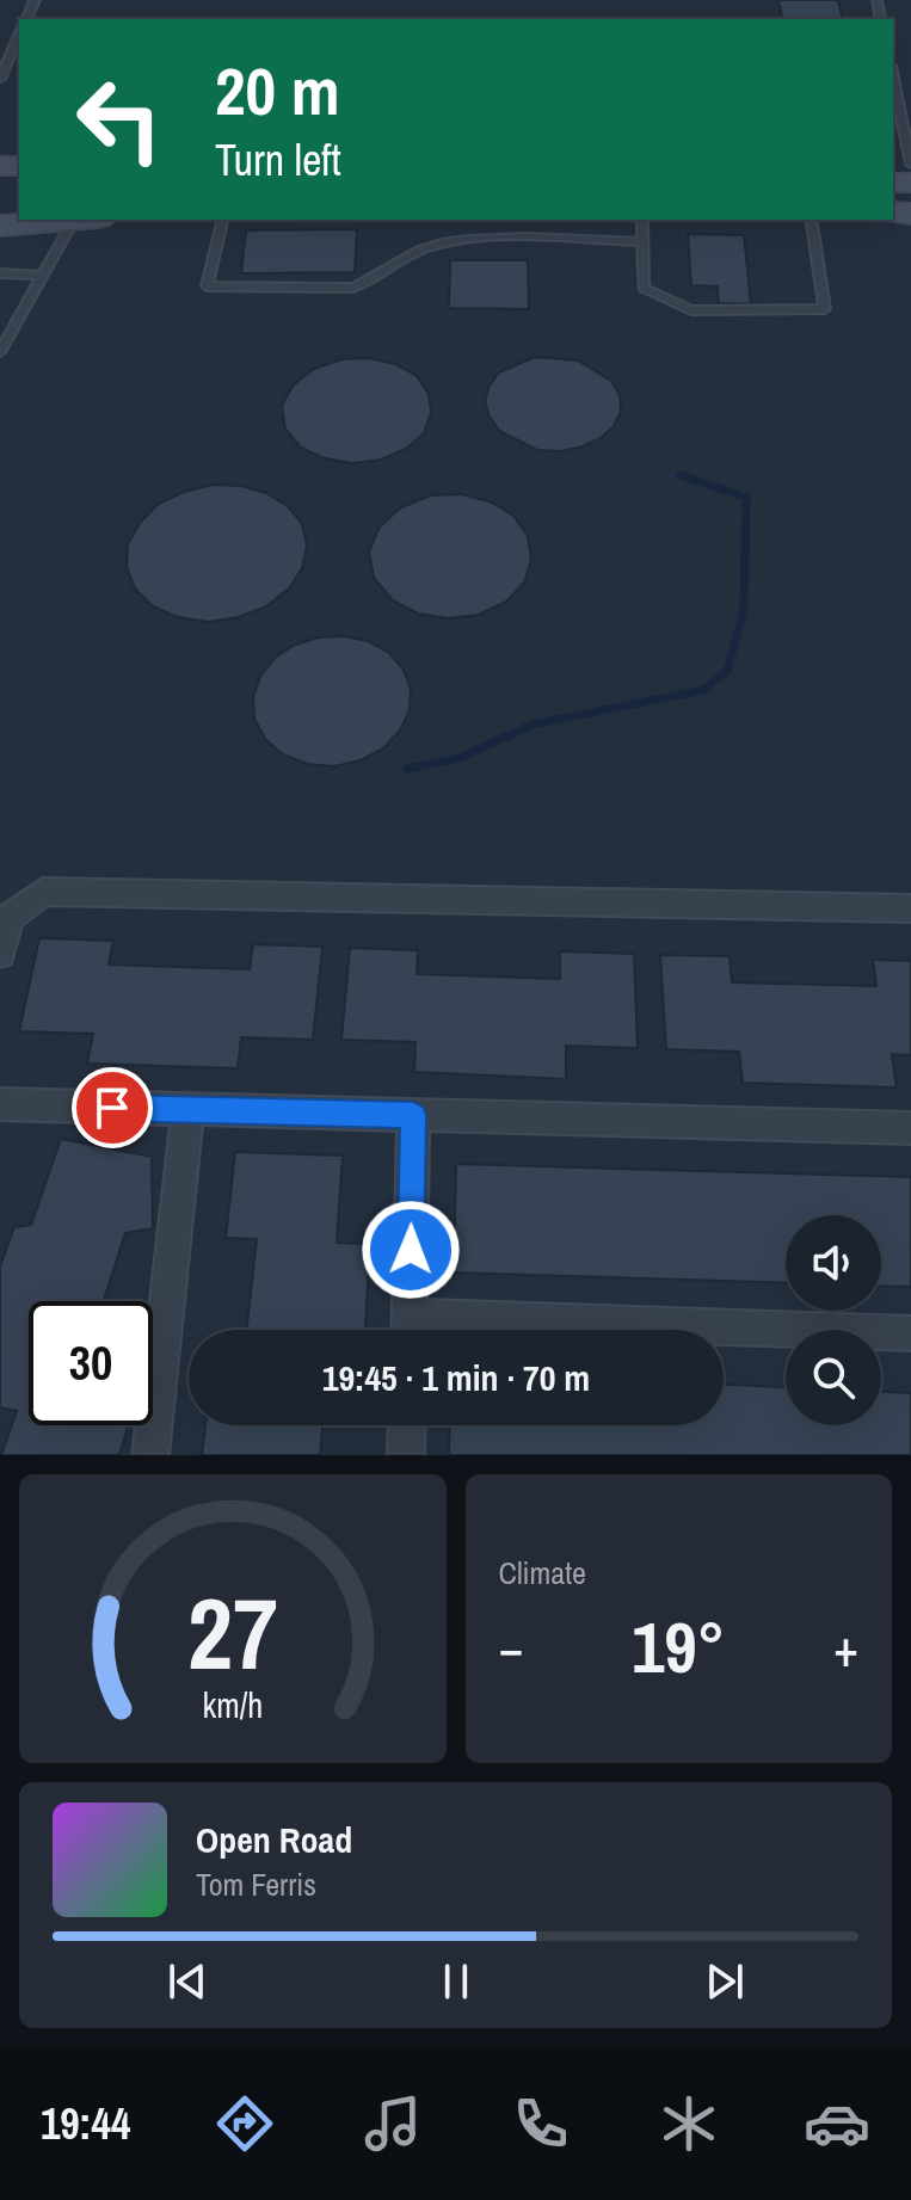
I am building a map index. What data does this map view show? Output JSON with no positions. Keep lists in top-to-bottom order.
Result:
{
  "page": {
    "turn": ["20 m", "Turn left"],
    "limit": "30",
    "trip": "19:45 · 1 min · 70 m",
    "tile": "Climate",
    "heat": ["−", "19°", "+"],
    "song": ["Open Road", "Tom Ferris"],
    "tabs": "19:44",
    "gauge": ["27", "km/h"]
  }
}
